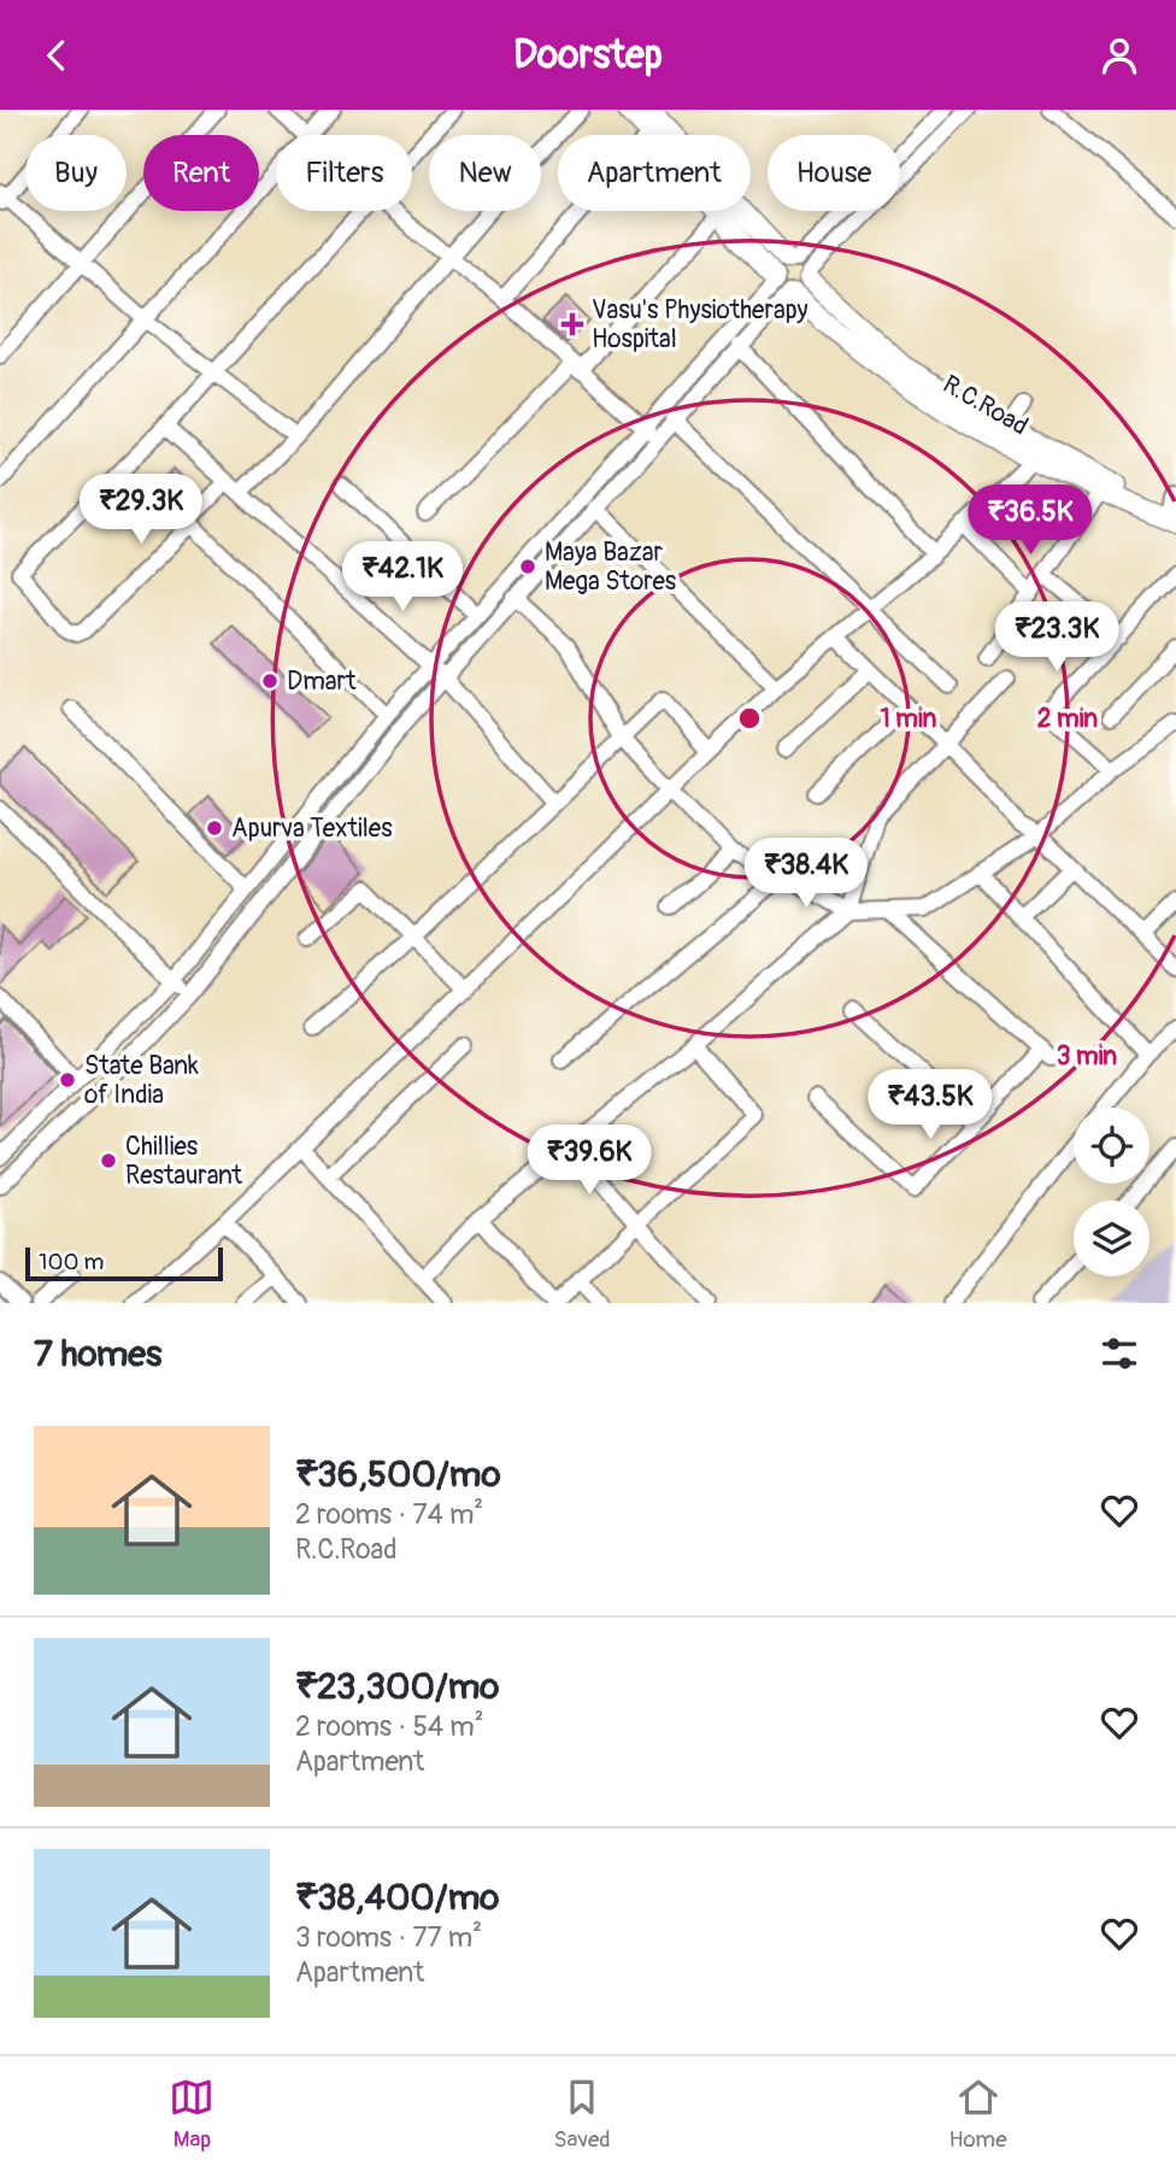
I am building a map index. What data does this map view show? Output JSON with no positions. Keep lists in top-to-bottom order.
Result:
{
  "streets": {
    "main road": ["R.C.Road"]
  },
  "places": {
    "health": ["Vasu's Physiotherapy Hospital"],
    "other": [
      "Maya Bazar Mega Stores",
      "Dmart",
      "Apurva Textiles",
      "State Bank of India",
      "Chillies Restaurant"
    ]
  },
  "scale_bar": "100 m",
  "page": {
    "header": "Doorstep",
    "chip": [
      "Buy",
      "Rent",
      "Filters",
      "New",
      "Apartment",
      "House"
    ],
    "price": [
      "₹29.3K",
      "₹36.5K",
      "₹42.1K",
      "₹23.3K",
      "₹38.4K",
      "₹43.5K",
      "₹39.6K"
    ],
    "scale": "100 m",
    "heading": "7 homes",
    "list": [
      {
        "name": "₹36,500/mo",
        "note": "2 rooms · 74 m² · R.C.Road"
      },
      {
        "name": "₹23,300/mo",
        "note": "2 rooms · 54 m² · Apartment"
      },
      {
        "name": "₹38,400/mo",
        "note": "3 rooms · 77 m² · Apartment"
      }
    ],
    "tabs": ["Map", "Saved", "Home"]
  },
  "rings": ["1 min", "2 min", "3 min"]
}
